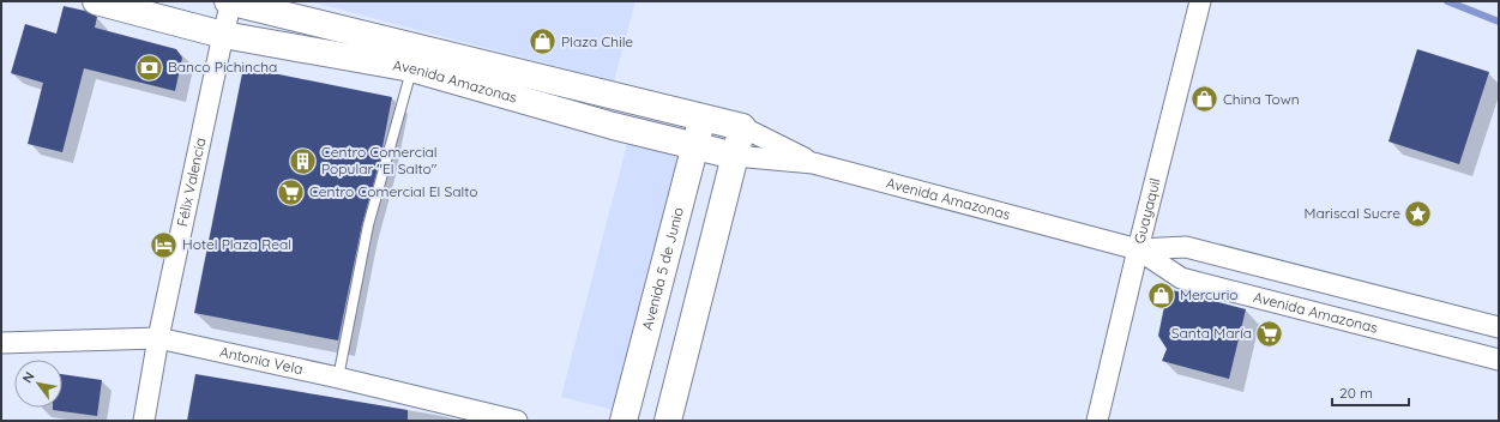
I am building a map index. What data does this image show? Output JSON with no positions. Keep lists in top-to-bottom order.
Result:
{
  "streets": {
    "main road": ["Avenida Amazonas", "Avenida 5 de Junio"],
    "street": ["Félix Valencia", "Guayaquil", "Antonia Vela"]
  },
  "crossings": [
    ["Avenida Amazonas", "Félix Valencia"],
    ["Avenida Amazonas", "Guayaquil"],
    ["Avenida Amazonas", "Avenida 5 de Junio"],
    ["Félix Valencia", "Antonia Vela"]
  ],
  "places": {
    "shop": ["Plaza Chile", "China Town", "Mercurio"],
    "bank": ["Banco Pichincha"],
    "building": ["Centro Comercial Popular \"El Salto\""],
    "supermarket": ["Centro Comercial El Salto", "Santa María"],
    "place": ["Mariscal Sucre"],
    "hotel": ["Hotel Plaza Real"]
  },
  "scale_bar": "20 m",
  "north": "top left"
}
